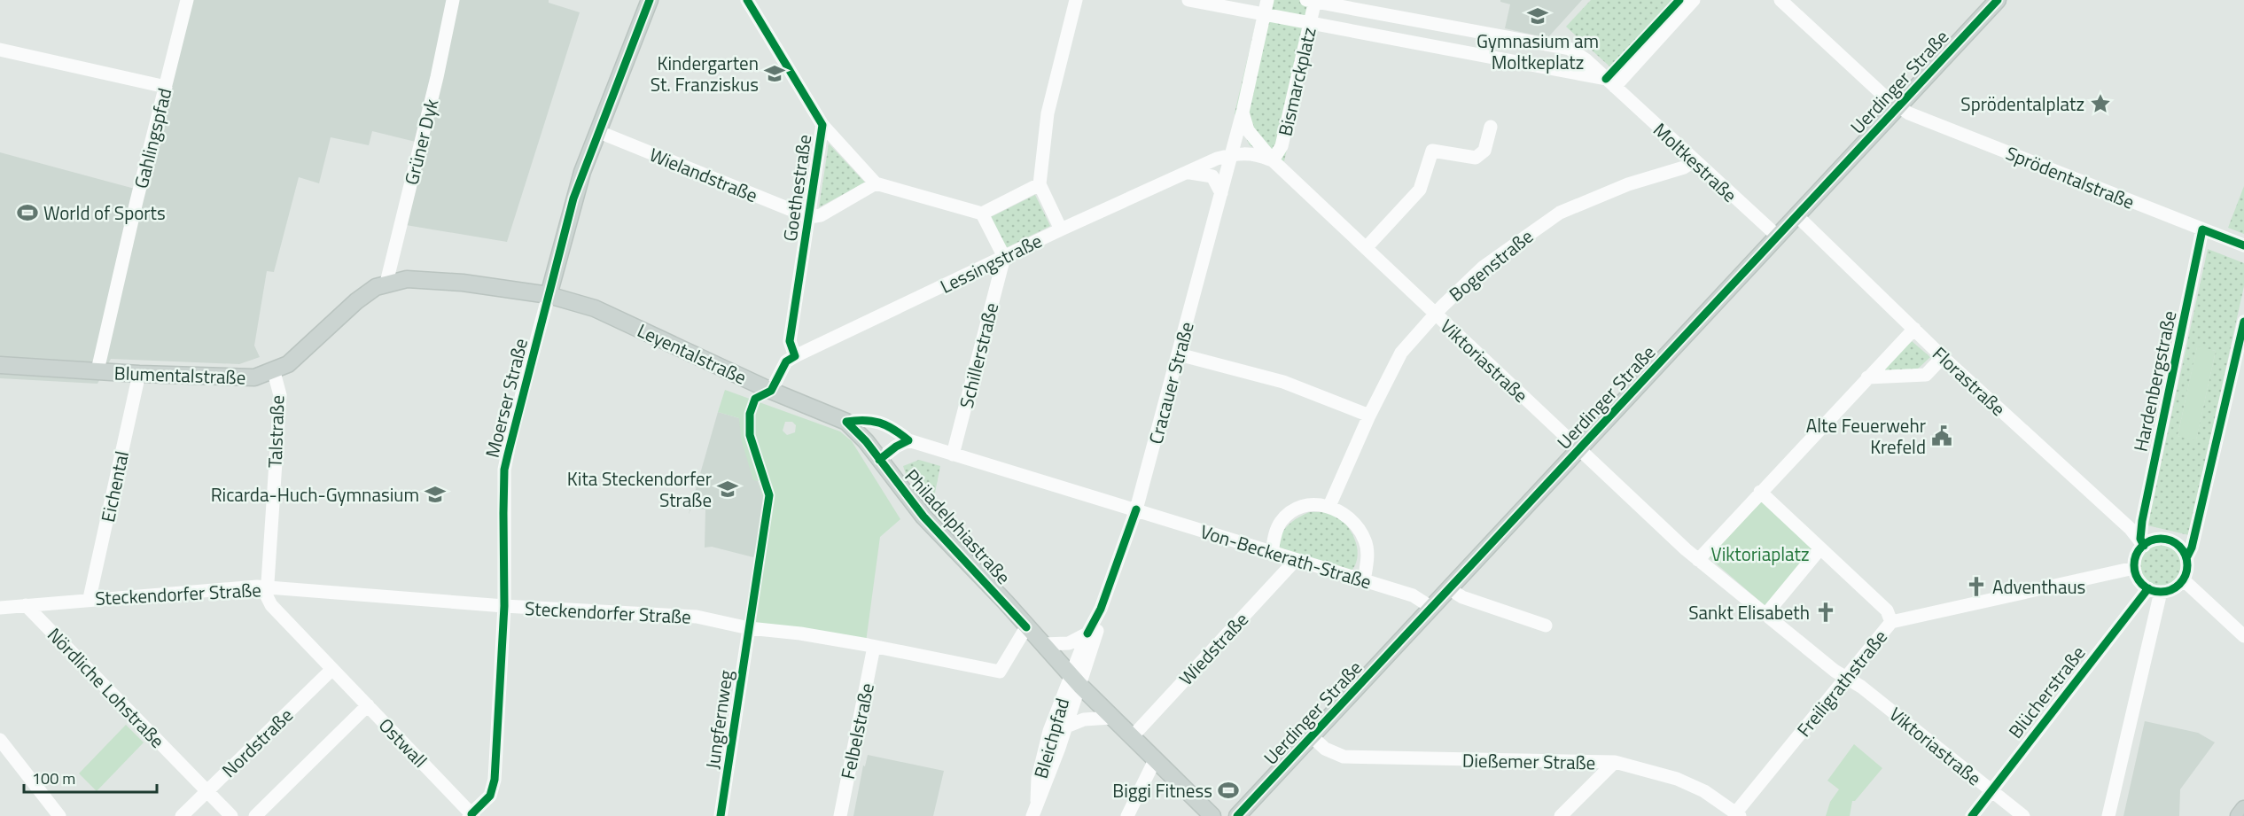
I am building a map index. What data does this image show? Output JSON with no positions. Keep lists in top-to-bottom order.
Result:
{
  "streets": {
    "main road": [
      "Uerdinger Straße",
      "Leyentalstraße",
      "Blumentalstraße",
      "Moerser Straße",
      "Philadelphiastraße"
    ],
    "street": [
      "Bismarckplatz",
      "Gahlingspfad",
      "Grüner Dyk",
      "Moltkestraße",
      "Wielandstraße",
      "Sprödentalstraße",
      "Goethestraße",
      "Lessingstraße",
      "Bogenstraße",
      "Schillerstraße",
      "Viktoriastraße",
      "Florastraße",
      "Hardenbergstraße",
      "Cracauer Straße",
      "Talstraße",
      "Eichental",
      "Von-Beckerath-Straße",
      "Steckendorfer Straße",
      "Wiedstraße",
      "Freiligrathstraße",
      "Nördliche Lohstraße",
      "Blücherstraße",
      "Jungfernweg",
      "Felbelstraße",
      "Bleichpfad",
      "Nordstraße",
      "Ostwall",
      "Dießemer Straße"
    ]
  },
  "crossings": [
    ["Bismarckplatz", "Moltkestraße"],
    ["Bismarckplatz", "Viktoriastraße"],
    ["Uerdinger Straße", "Moltkestraße"],
    ["Uerdinger Straße", "Sprödentalstraße"],
    ["Uerdinger Straße", "Viktoriastraße"],
    ["Uerdinger Straße", "Florastraße"],
    ["Uerdinger Straße", "Von-Beckerath-Straße"],
    ["Uerdinger Straße", "Dießemer Straße"],
    ["Gahlingspfad", "Blumentalstraße"],
    ["Grüner Dyk", "Blumentalstraße"],
    ["Moltkestraße", "Bogenstraße"],
    ["Wielandstraße", "Goethestraße"],
    ["Wielandstraße", "Moerser Straße"],
    ["Sprödentalstraße", "Hardenbergstraße"],
    ["Goethestraße", "Lessingstraße"],
    ["Lessingstraße", "Schillerstraße"],
    ["Lessingstraße", "Viktoriastraße"],
    ["Lessingstraße", "Cracauer Straße"],
    ["Bogenstraße", "Viktoriastraße"],
    ["Leyentalstraße", "Schillerstraße"],
    ["Leyentalstraße", "Blumentalstraße"],
    ["Leyentalstraße", "Cracauer Straße"],
    ["Leyentalstraße", "Moerser Straße"],
    ["Leyentalstraße", "Philadelphiastraße"],
    ["Leyentalstraße", "Von-Beckerath-Straße"],
    ["Viktoriastraße", "Cracauer Straße"],
    ["Viktoriastraße", "Freiligrathstraße"],
    ["Viktoriastraße", "Blücherstraße"],
    ["Blumentalstraße", "Moerser Straße"],
    ["Blumentalstraße", "Talstraße"],
    ["Blumentalstraße", "Eichental"],
    ["Florastraße", "Hardenbergstraße"],
    ["Florastraße", "Freiligrathstraße"],
    ["Florastraße", "Blücherstraße"],
    ["Hardenbergstraße", "Freiligrathstraße"],
    ["Hardenbergstraße", "Blücherstraße"],
    ["Cracauer Straße", "Philadelphiastraße"],
    ["Cracauer Straße", "Von-Beckerath-Straße"],
    ["Cracauer Straße", "Bleichpfad"],
    ["Moerser Straße", "Steckendorfer Straße"],
    ["Moerser Straße", "Ostwall"],
    ["Talstraße", "Steckendorfer Straße"],
    ["Talstraße", "Ostwall"],
    ["Eichental", "Steckendorfer Straße"],
    ["Philadelphiastraße", "Steckendorfer Straße"],
    ["Philadelphiastraße", "Wiedstraße"],
    ["Philadelphiastraße", "Bleichpfad"],
    ["Von-Beckerath-Straße", "Wiedstraße"],
    ["Steckendorfer Straße", "Nördliche Lohstraße"],
    ["Steckendorfer Straße", "Jungfernweg"],
    ["Steckendorfer Straße", "Felbelstraße"],
    ["Steckendorfer Straße", "Ostwall"],
    ["Freiligrathstraße", "Blücherstraße"],
    ["Freiligrathstraße", "Dießemer Straße"],
    ["Nördliche Lohstraße", "Nordstraße"],
    ["Nordstraße", "Ostwall"]
  ],
  "parks": ["Viktoriaplatz"],
  "places": {
    "school or university": [
      "Gymnasium am Moltkeplatz",
      "Kindergarten St. Franziskus",
      "Kita Steckendorfer Straße",
      "Ricarda-Huch-Gymnasium"
    ],
    "place": ["Sprödentalplatz"],
    "sports": ["World of Sports", "Biggi Fitness"],
    "public building": ["Alte Feuerwehr Krefeld"],
    "church": ["Adventhaus", "Sankt Elisabeth"]
  },
  "scale_bar": "100 m"
}
